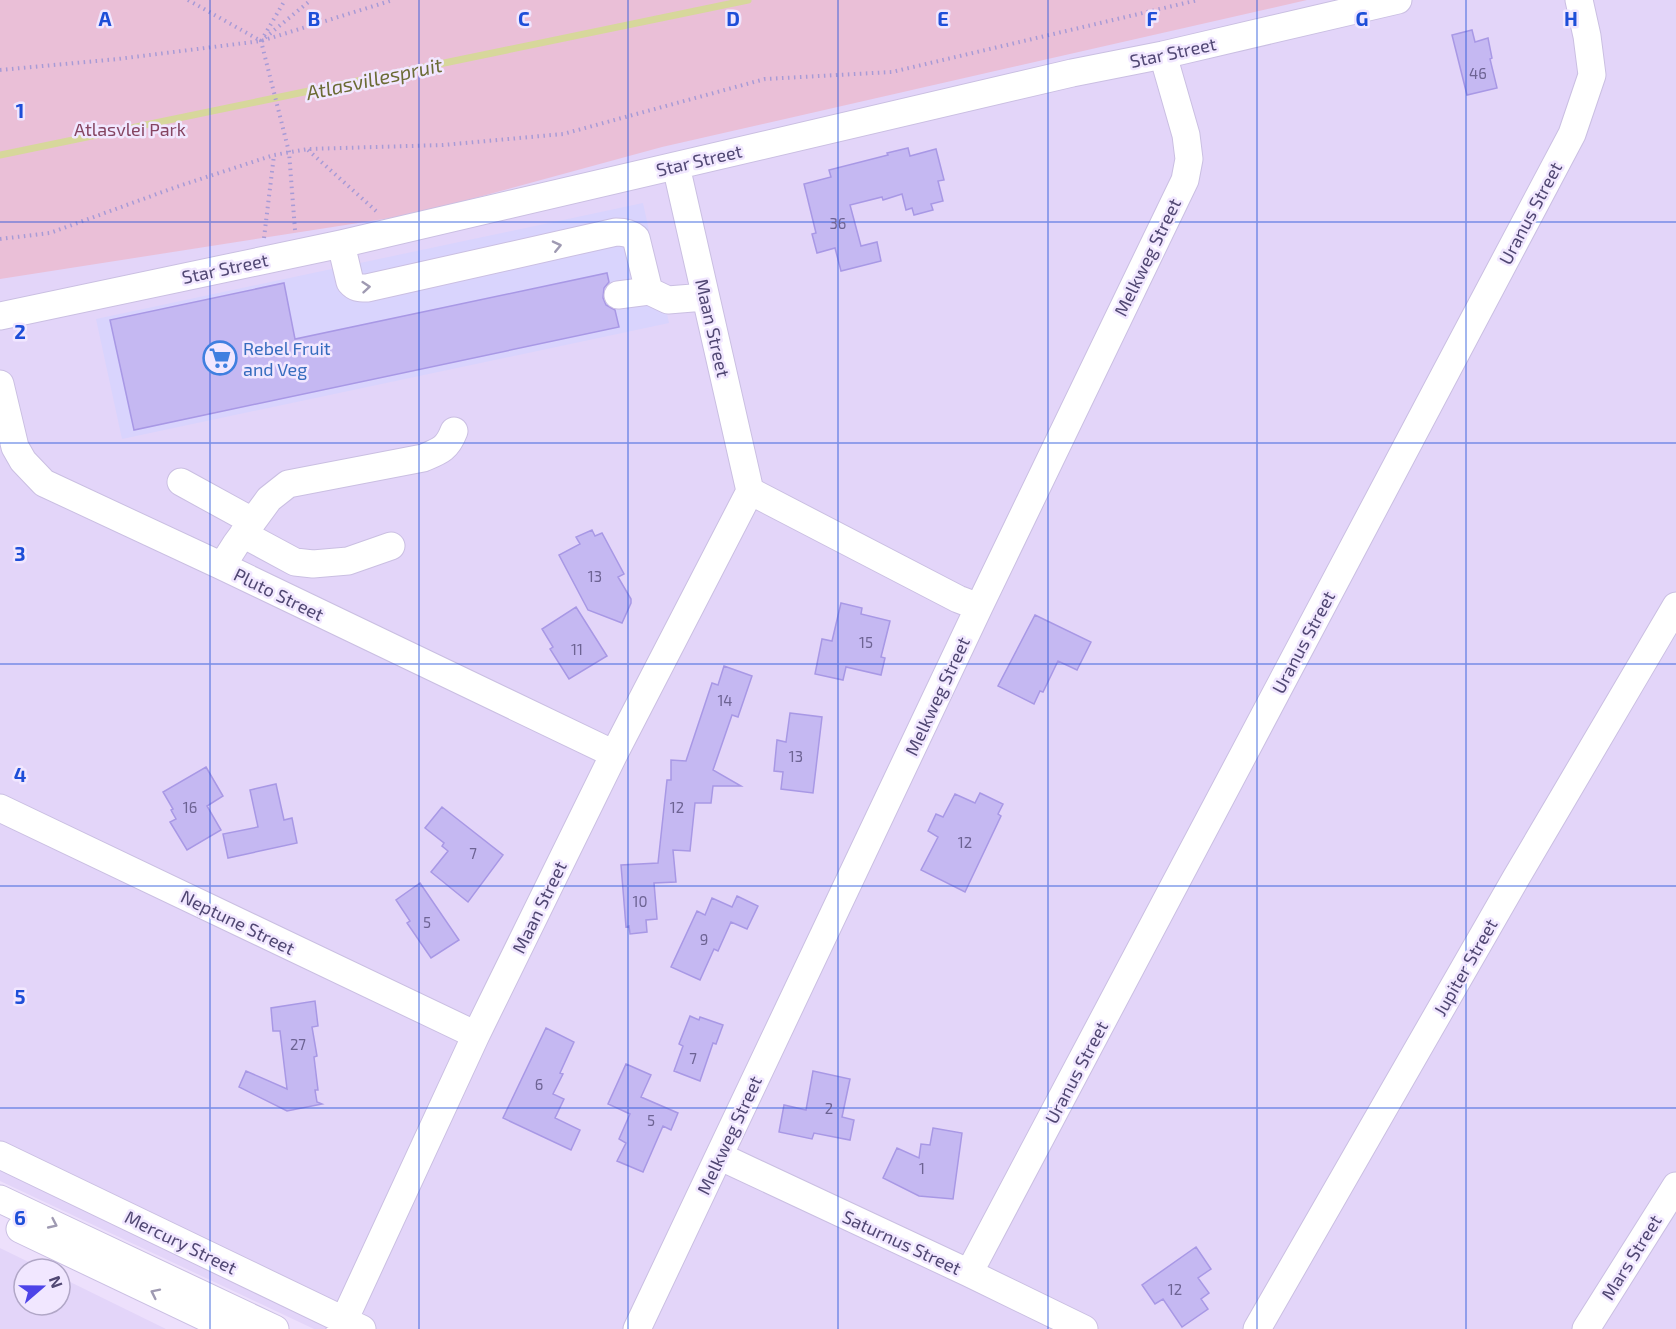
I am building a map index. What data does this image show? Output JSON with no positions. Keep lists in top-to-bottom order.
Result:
{
  "streets": {
    "street": [
      "Star Street",
      "Uranus Street",
      "Melkweg Street",
      "Maan Street",
      "Pluto Street",
      "Neptune Street",
      "Jupiter Street",
      "Mercury Street",
      "Saturnus Street",
      "Mars Street"
    ]
  },
  "crossings": [
    ["Star Street", "Melkweg Street"],
    ["Star Street", "Maan Street"],
    ["Uranus Street", "Saturnus Street"],
    ["Melkweg Street", "Saturnus Street"],
    ["Maan Street", "Pluto Street"],
    ["Maan Street", "Neptune Street"],
    ["Maan Street", "Mercury Street"]
  ],
  "water": ["Atlasvillespruit"],
  "parks": ["Atlasvlei Park"],
  "places": {
    "supermarket": ["Rebel Fruit and Veg"]
  },
  "house_numbers": [
    "46",
    "36",
    "13",
    "15",
    "11",
    "14",
    "13",
    "16",
    "12",
    "12",
    "7",
    "10",
    "5",
    "9",
    "27",
    "7",
    "6",
    "2",
    "5",
    "1",
    "12"
  ],
  "north": "right",
  "grid": {
    "columns": [
      "A",
      "B",
      "C",
      "D",
      "E",
      "F",
      "G",
      "H"
    ],
    "rows": [
      "1",
      "2",
      "3",
      "4",
      "5",
      "6"
    ]
  }
}
